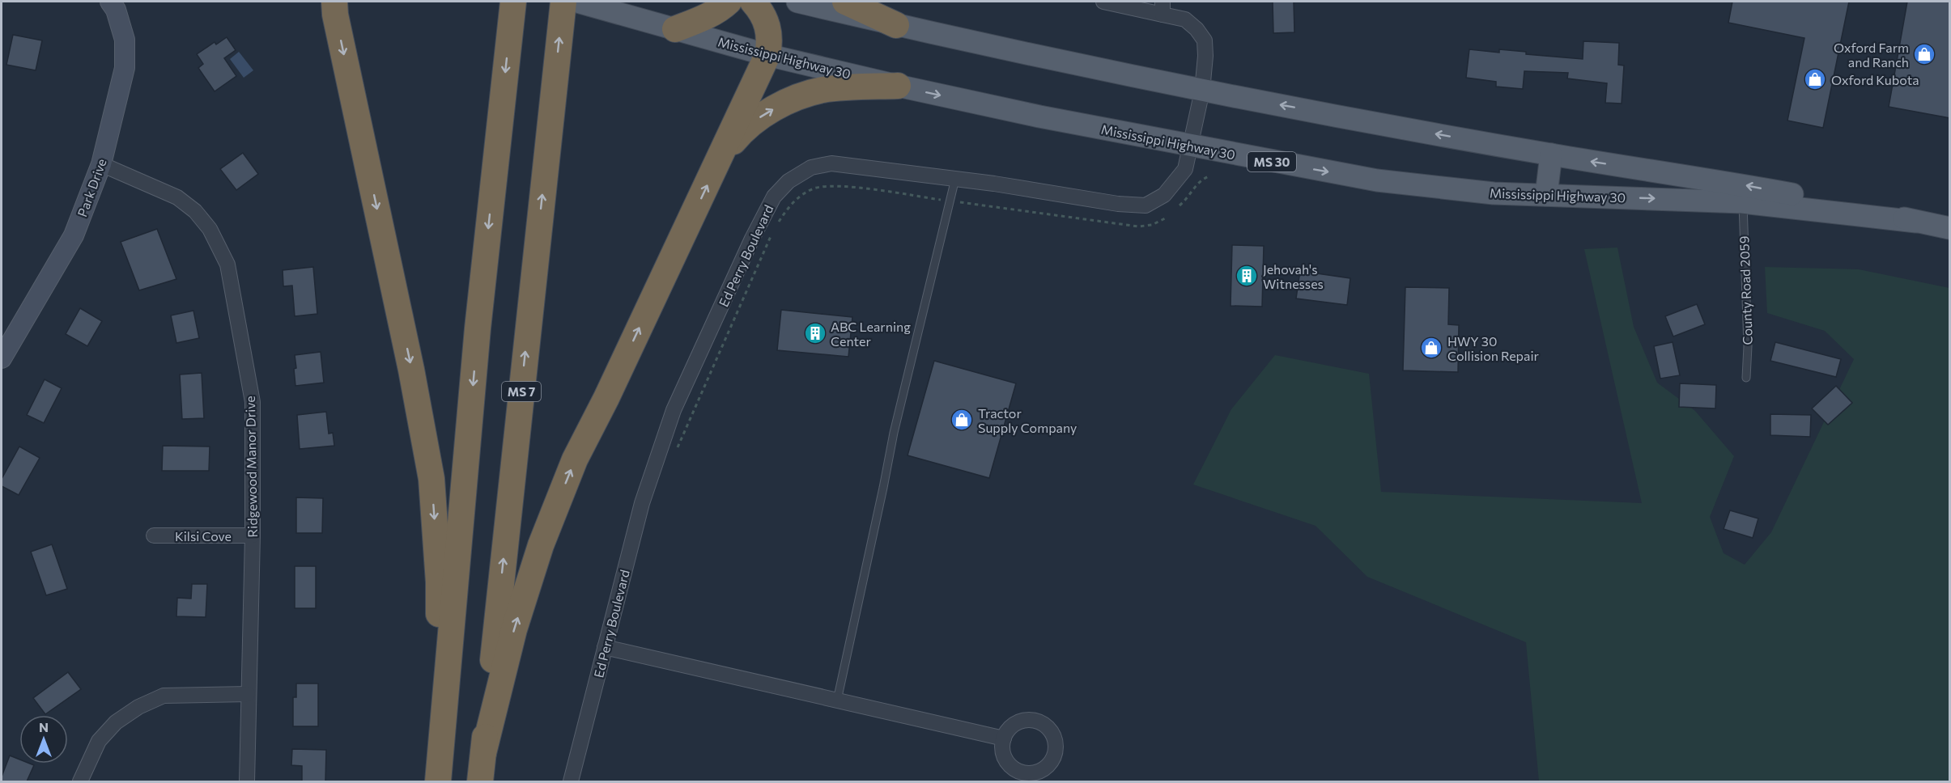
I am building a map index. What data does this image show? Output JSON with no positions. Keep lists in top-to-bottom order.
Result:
{
  "streets": {
    "highway": ["MS 7"],
    "main road": ["Mississippi Highway 30", "MS 30"],
    "street": [
      "Park Drive",
      "Ed Perry Boulevard",
      "Ridgewood Manor Drive",
      "Kilsi Cove"
    ],
    "lane": ["County Road 2059"]
  },
  "crossings": [
    ["Mississippi Highway 30", "Ed Perry Boulevard"],
    ["Mississippi Highway 30", "County Road 2059"],
    ["Park Drive", "Ridgewood Manor Drive"],
    ["Ridgewood Manor Drive", "Kilsi Cove"]
  ],
  "places": {
    "shop": [
      "Oxford Farm and Ranch",
      "Oxford Kubota",
      "HWY 30 Collision Repair",
      "Tractor Supply Company"
    ],
    "building": ["Jehovah's Witnesses", "ABC Learning Center"]
  },
  "north": "top"
}
